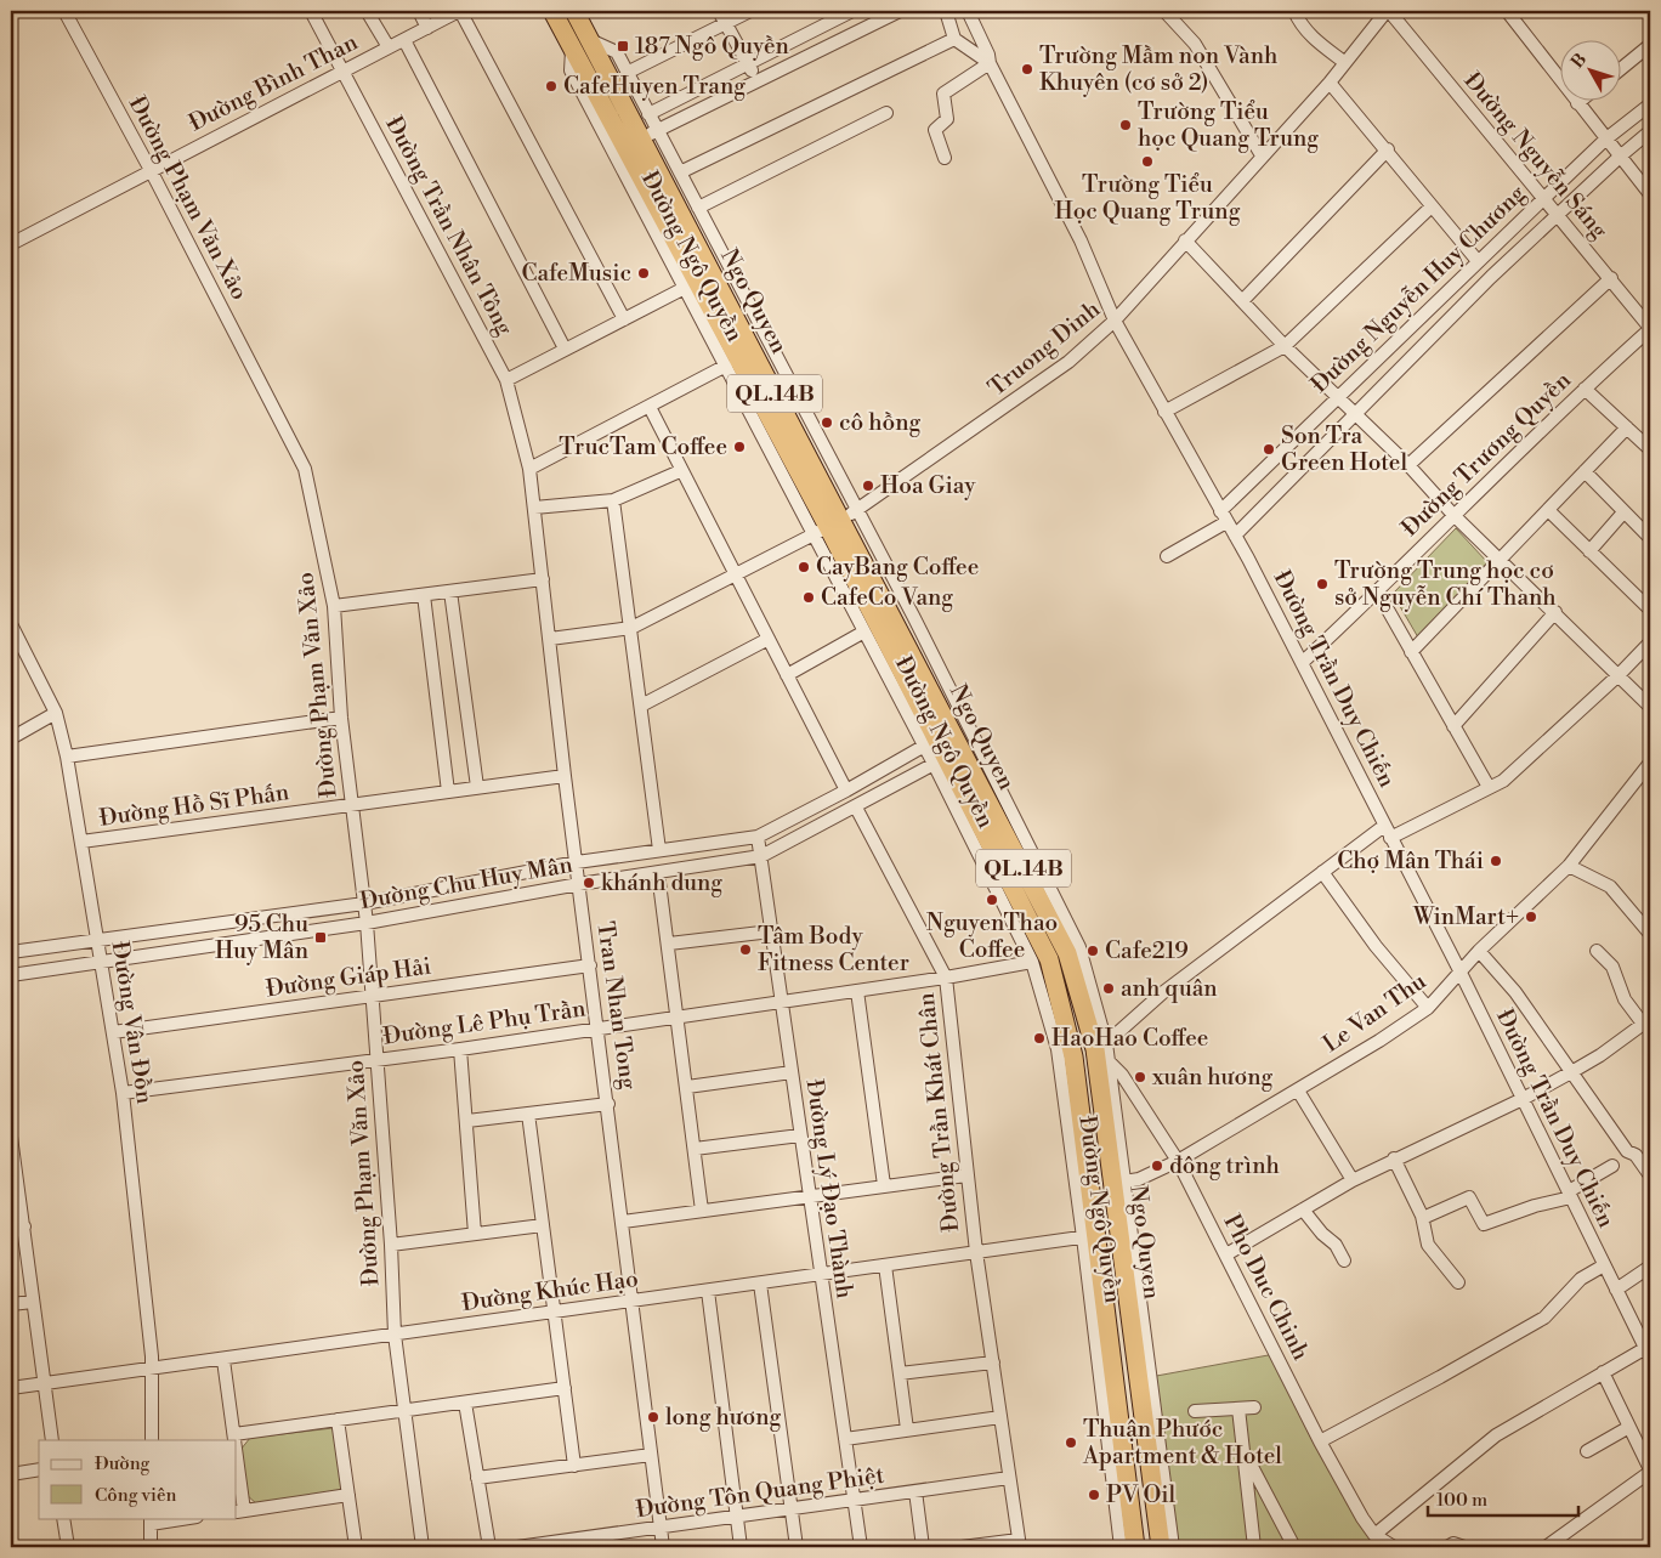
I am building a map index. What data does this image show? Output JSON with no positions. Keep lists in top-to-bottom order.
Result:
{
  "streets": {
    "highway": ["Ngo Quyen", "QL.14B"],
    "street": [
      "Đường Bình Than",
      "Đường Nguyễn Sáng",
      "Đường Phạm Văn Xảo",
      "Đường Trần Nhân Tông",
      "Đường Ngô Quyền",
      "Đường Nguyễn Huy Chương",
      "Truong Dinh",
      "Đường Trương Quyền",
      "Đường Trần Duy Chiến",
      "Đường Hồ Sĩ Phấn",
      "Đường Chu Huy Mân",
      "Đường Giáp Hải",
      "Tran Nhan Tong",
      "Le Van Thu",
      "Đường Vân Đồn",
      "Đường Lê Phụ Trần",
      "Đường Trần Khát Chân",
      "Đường Lý Đạo Thành",
      "Pho Duc Chinh",
      "Đường Khúc Hạo",
      "Đường Tôn Quang Phiệt"
    ]
  },
  "crossings": [
    ["Đường Bình Than", "Đường Phạm Văn Xảo"],
    ["Đường Bình Than", "Đường Trần Nhân Tông"],
    ["Đường Nguyễn Sáng", "Đường Nguyễn Huy Chương"],
    ["Đường Nguyễn Sáng", "Truong Dinh"],
    ["Đường Nguyễn Sáng", "Đường Trương Quyền"],
    ["Đường Phạm Văn Xảo", "Đường Hồ Sĩ Phấn"],
    ["Đường Phạm Văn Xảo", "Đường Chu Huy Mân"],
    ["Đường Phạm Văn Xảo", "Đường Giáp Hải"],
    ["Đường Phạm Văn Xảo", "Đường Lê Phụ Trần"],
    ["Đường Phạm Văn Xảo", "Đường Khúc Hạo"],
    ["Đường Trần Nhân Tông", "Tran Nhan Tong"],
    ["Đường Ngô Quyền", "Ngo Quyen"],
    ["Đường Ngô Quyền", "Truong Dinh"],
    ["Đường Ngô Quyền", "Đường Trần Duy Chiến"],
    ["Đường Ngô Quyền", "Đường Chu Huy Mân"],
    ["Đường Ngô Quyền", "Le Van Thu"],
    ["Đường Ngô Quyền", "Đường Lê Phụ Trần"],
    ["Đường Ngô Quyền", "Pho Duc Chinh"],
    ["Đường Ngô Quyền", "Đường Khúc Hạo"],
    ["Đường Nguyễn Huy Chương", "Đường Trần Duy Chiến"],
    ["Ngo Quyen", "Truong Dinh"],
    ["Ngo Quyen", "Đường Chu Huy Mân"],
    ["Ngo Quyen", "Pho Duc Chinh"],
    ["Ngo Quyen", "Đường Khúc Hạo"],
    ["Truong Dinh", "Đường Trần Duy Chiến"],
    ["Truong Dinh", "Tran Nhan Tong"],
    ["Đường Trương Quyền", "Đường Trần Duy Chiến"],
    ["Đường Trần Duy Chiến", "Le Van Thu"],
    ["Đường Hồ Sĩ Phấn", "Tran Nhan Tong"],
    ["Đường Hồ Sĩ Phấn", "Đường Vân Đồn"],
    ["Đường Chu Huy Mân", "Tran Nhan Tong"],
    ["Đường Chu Huy Mân", "Đường Vân Đồn"],
    ["Đường Chu Huy Mân", "Đường Trần Khát Chân"],
    ["Đường Chu Huy Mân", "Đường Lý Đạo Thành"],
    ["Đường Giáp Hải", "Tran Nhan Tong"],
    ["Đường Giáp Hải", "Đường Vân Đồn"],
    ["Tran Nhan Tong", "Đường Lê Phụ Trần"],
    ["Tran Nhan Tong", "Đường Khúc Hạo"],
    ["Tran Nhan Tong", "Đường Tôn Quang Phiệt"],
    ["Le Van Thu", "Pho Duc Chinh"],
    ["Đường Vân Đồn", "Đường Lê Phụ Trần"],
    ["Đường Vân Đồn", "Đường Khúc Hạo"],
    ["Đường Lê Phụ Trần", "Đường Trần Khát Chân"],
    ["Đường Lê Phụ Trần", "Đường Lý Đạo Thành"],
    ["Đường Trần Khát Chân", "Đường Khúc Hạo"],
    ["Đường Trần Khát Chân", "Đường Tôn Quang Phiệt"],
    ["Đường Lý Đạo Thành", "Đường Khúc Hạo"],
    ["Đường Lý Đạo Thành", "Đường Tôn Quang Phiệt"]
  ],
  "places": {
    "transit": ["187 Ngô Quyền", "95 Chu Huy Mân"],
    "other": [
      "Trường Mầm non Vành Khuyên (cơ sở 2)",
      "CafeHuyen Trang",
      "Trường Tiểu học Quang Trung",
      "Trường Tiểu Học Quang Trung",
      "CafeMusic",
      "cô hồng",
      "TrucTam Coffee",
      "Son Tra Green Hotel",
      "Hoa Giay",
      "CayBang Coffee",
      "Trường Trung học cơ sở Nguyễn Chí Thanh",
      "CafeCo Vang",
      "Chợ Mân Thái",
      "khánh dung",
      "NguyenThao Coffee",
      "WinMart+",
      "Tâm Body Fitness Center",
      "Cafe219",
      "anh quân",
      "HaoHao Coffee",
      "xuân hương",
      "đông trình",
      "long hương",
      "Thuận Phước Apartment & Hotel",
      "PV Oil"
    ]
  },
  "legend": ["Đường", "Công viên"],
  "scale_bar": "100 m",
  "north": "top left"
}
